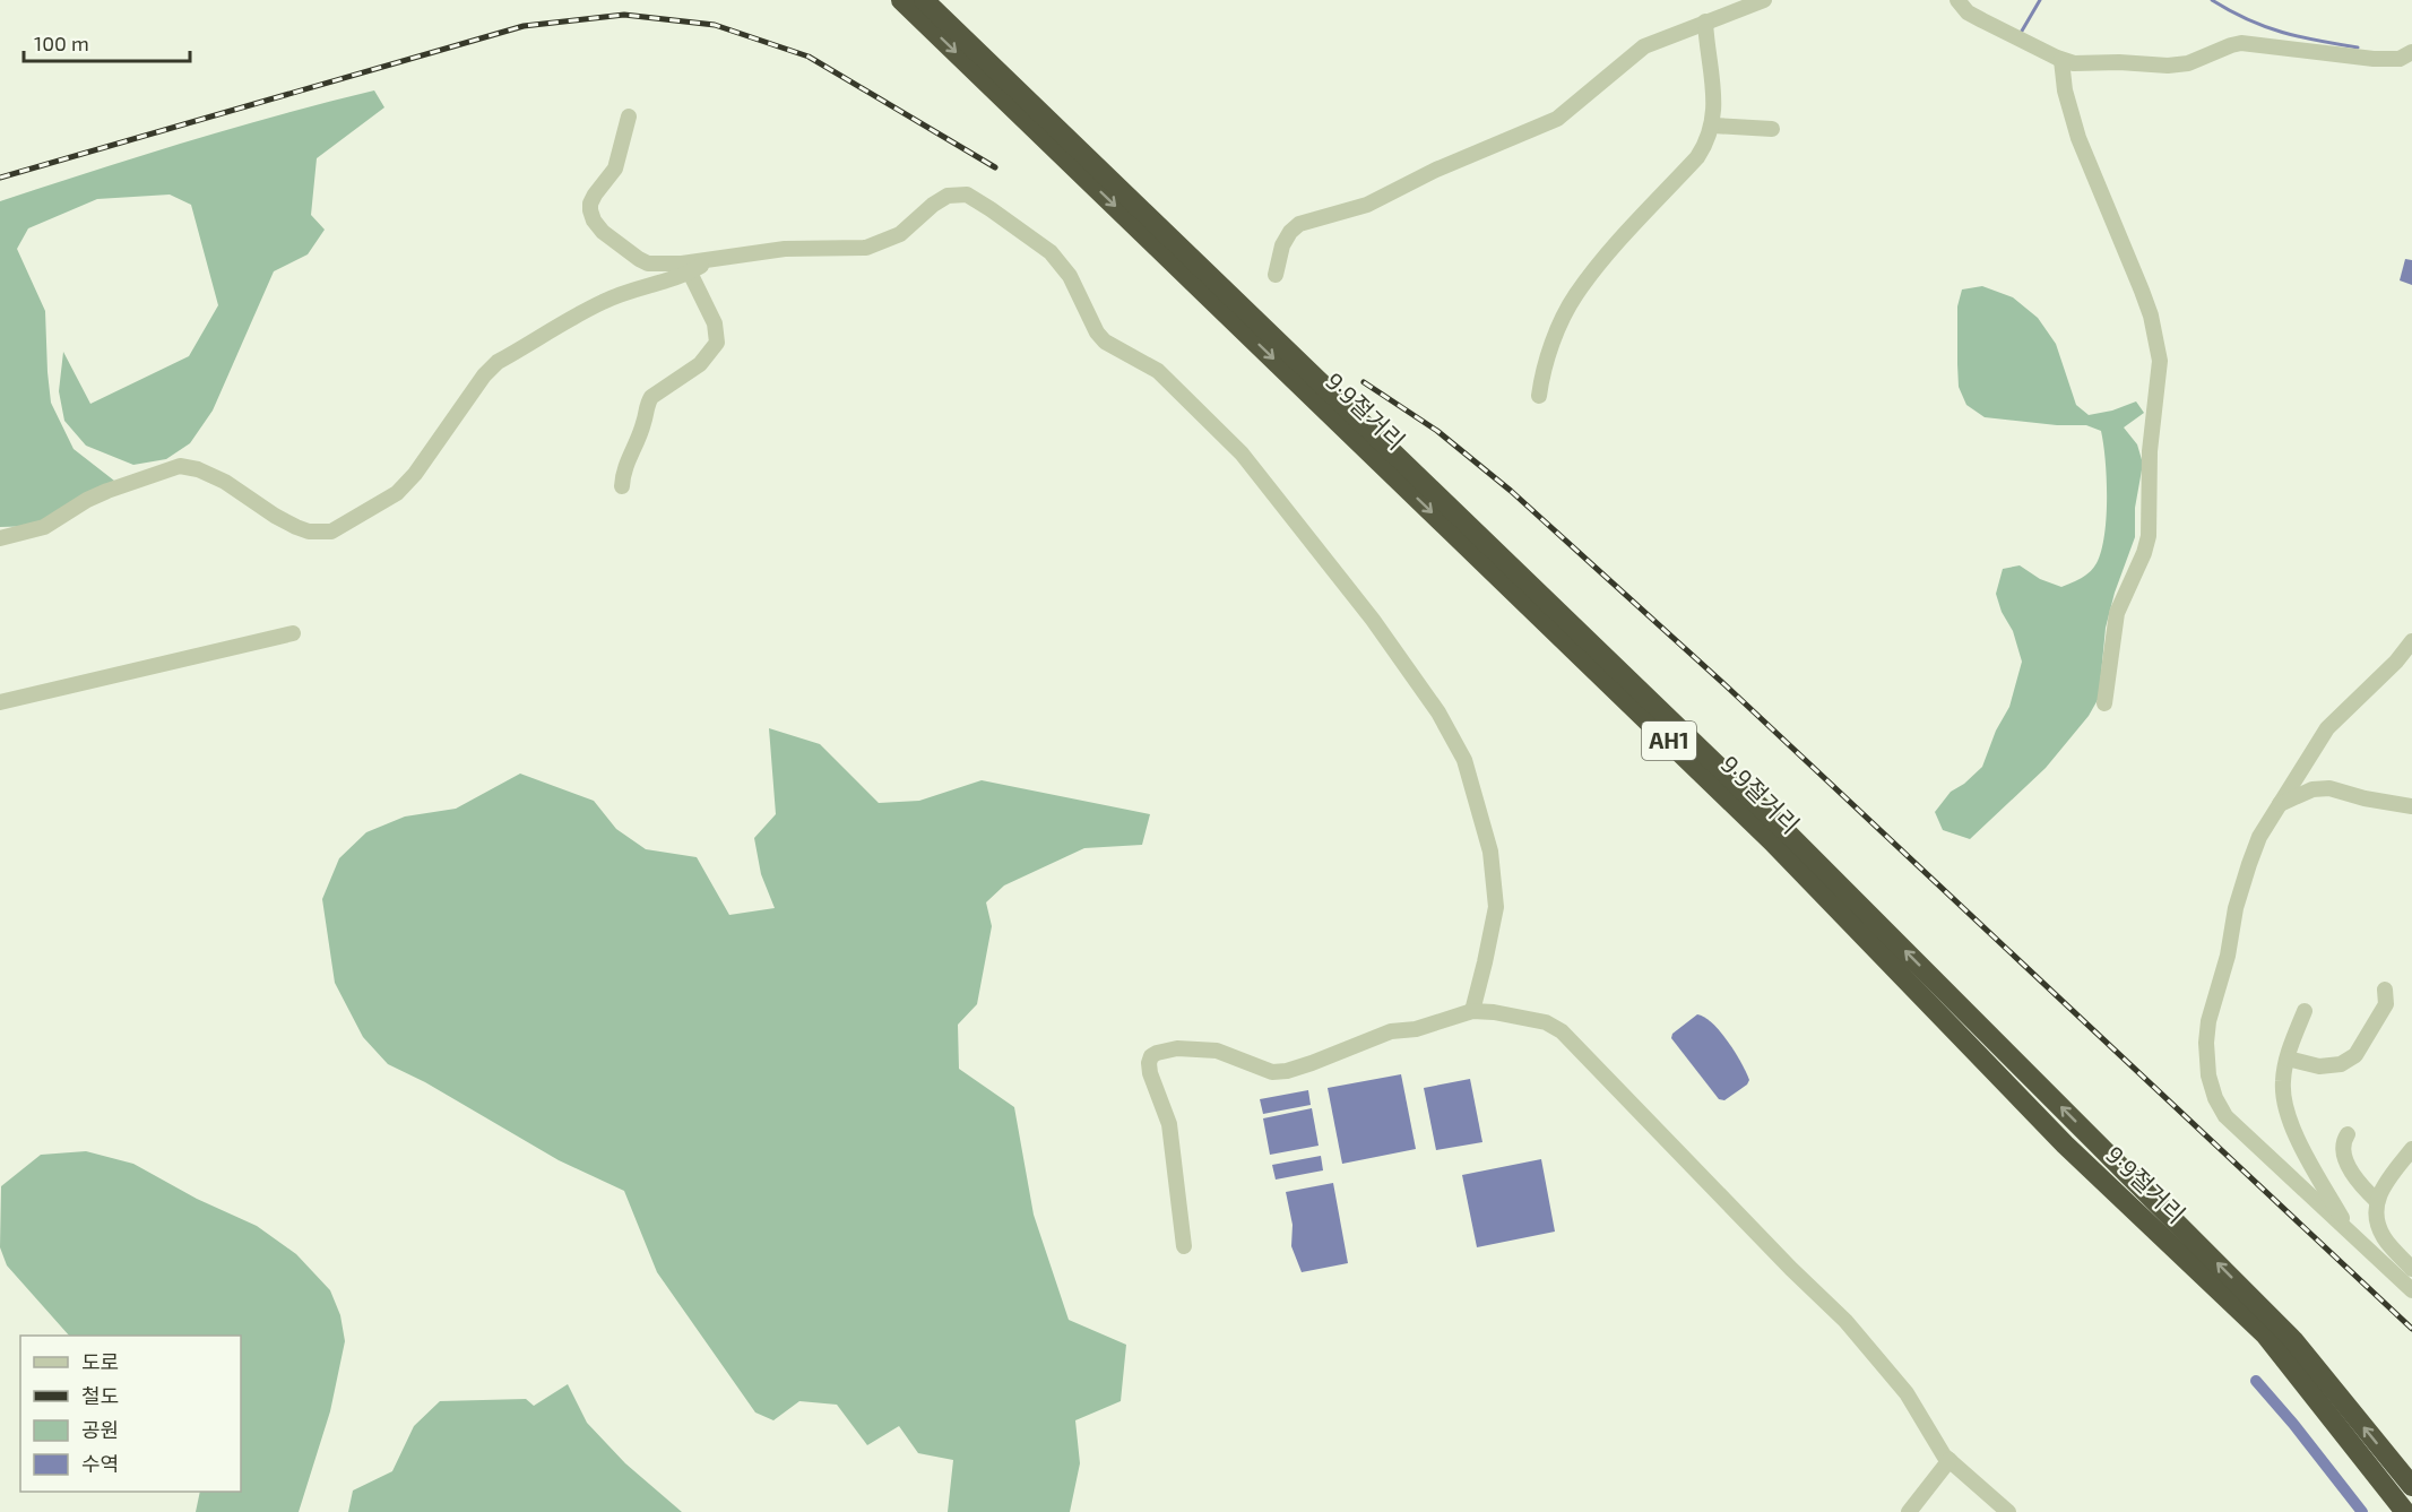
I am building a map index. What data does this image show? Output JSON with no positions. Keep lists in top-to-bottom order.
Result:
{
  "streets": {
    "highway": ["9·9절거리", "AH1"]
  },
  "legend": [
    "도로",
    "철도",
    "공원",
    "수역"
  ],
  "scale_bar": "100 m"
}
